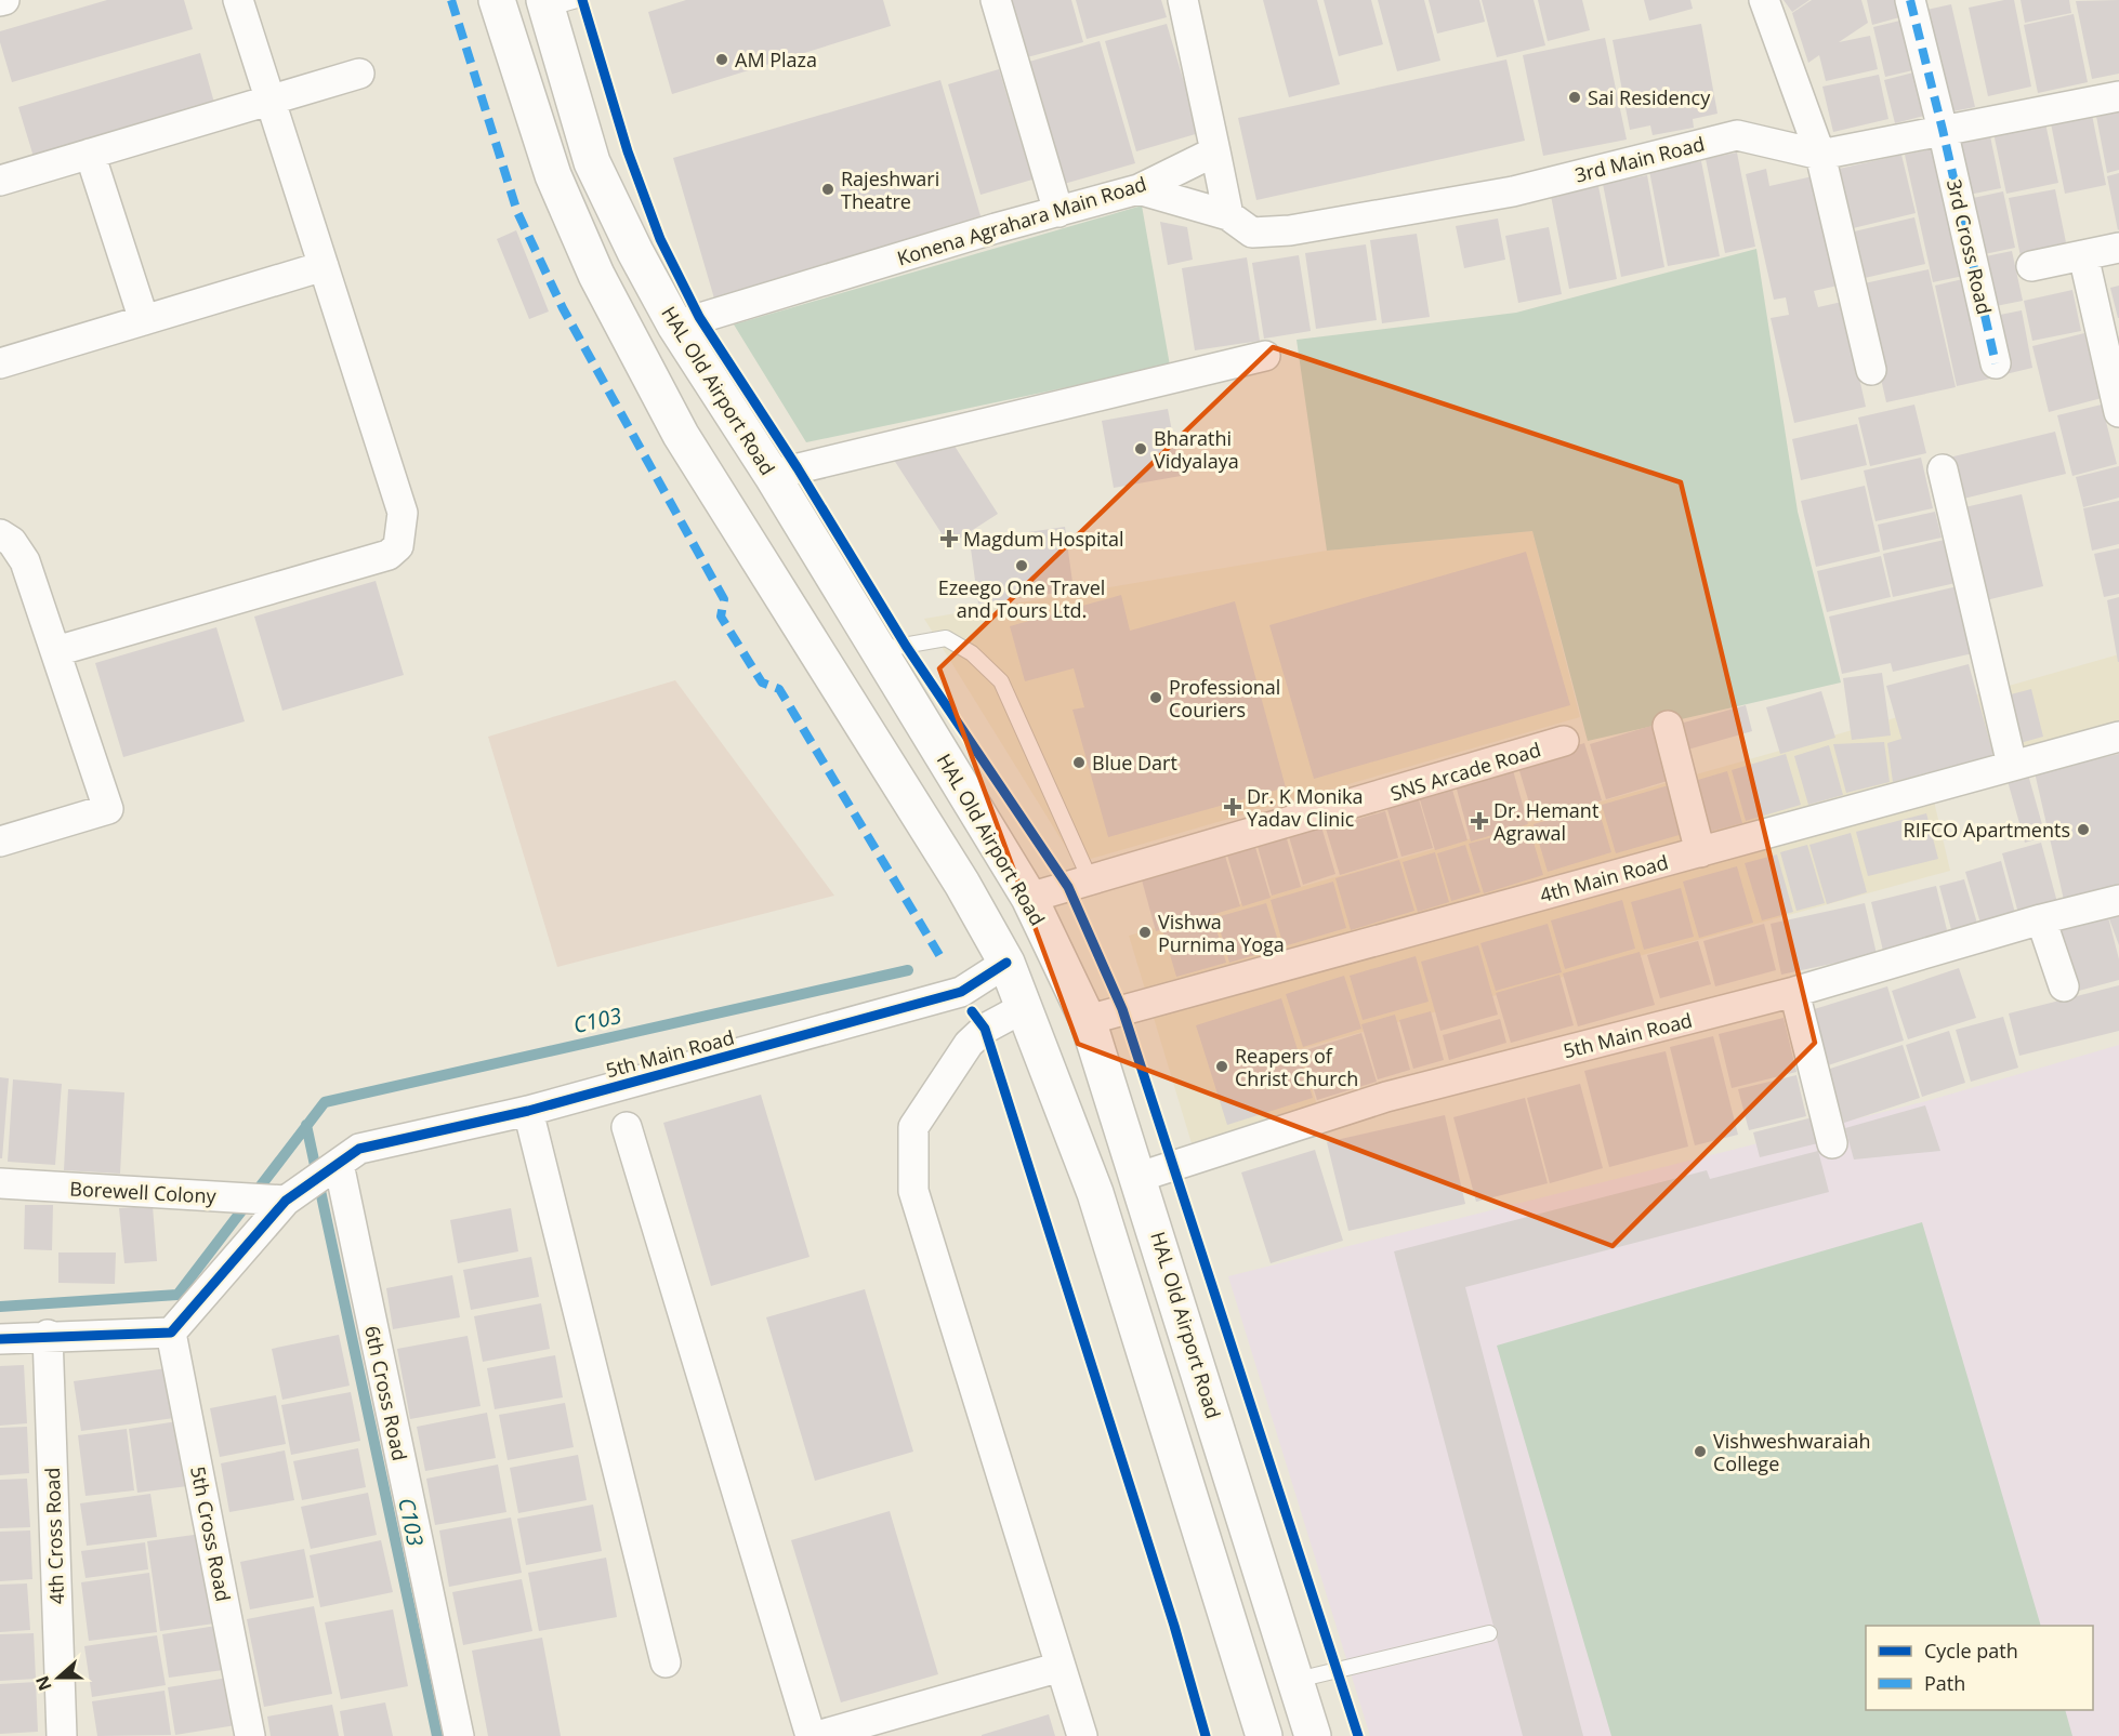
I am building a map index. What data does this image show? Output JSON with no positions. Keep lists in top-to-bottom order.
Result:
{
  "streets": {
    "main road": ["HAL Old Airport Road"],
    "street": [
      "3rd Main Road",
      "Konena Agrahara Main Road",
      "3rd Cross Road",
      "SNS Arcade Road",
      "4th Main Road",
      "5th Main Road",
      "Borewell Colony",
      "6th Cross Road",
      "5th Cross Road",
      "4th Cross Road"
    ]
  },
  "crossings": [
    ["3rd Main Road", "Konena Agrahara Main Road"],
    ["3rd Main Road", "3rd Cross Road"],
    ["Konena Agrahara Main Road", "HAL Old Airport Road"],
    ["HAL Old Airport Road", "SNS Arcade Road"],
    ["HAL Old Airport Road", "4th Main Road"],
    ["HAL Old Airport Road", "5th Main Road"],
    ["5th Main Road", "Borewell Colony"],
    ["5th Main Road", "6th Cross Road"],
    ["5th Main Road", "5th Cross Road"]
  ],
  "water": ["C103"],
  "places": {
    "other": [
      "AM Plaza",
      "Sai Residency",
      "Rajeshwari Theatre",
      "Bharathi Vidyalaya",
      "Ezeego One Travel and Tours Ltd.",
      "Professional Couriers",
      "Blue Dart",
      "RIFCO Apartments",
      "Vishwa Purnima Yoga",
      "Reapers of Christ Church",
      "Vishweshwaraiah College"
    ],
    "health": ["Magdum Hospital", "Dr. K Monika Yadav Clinic", "Dr. Hemant Agrawal"]
  },
  "legend": ["Cycle path", "Path"],
  "north": "left"
}
